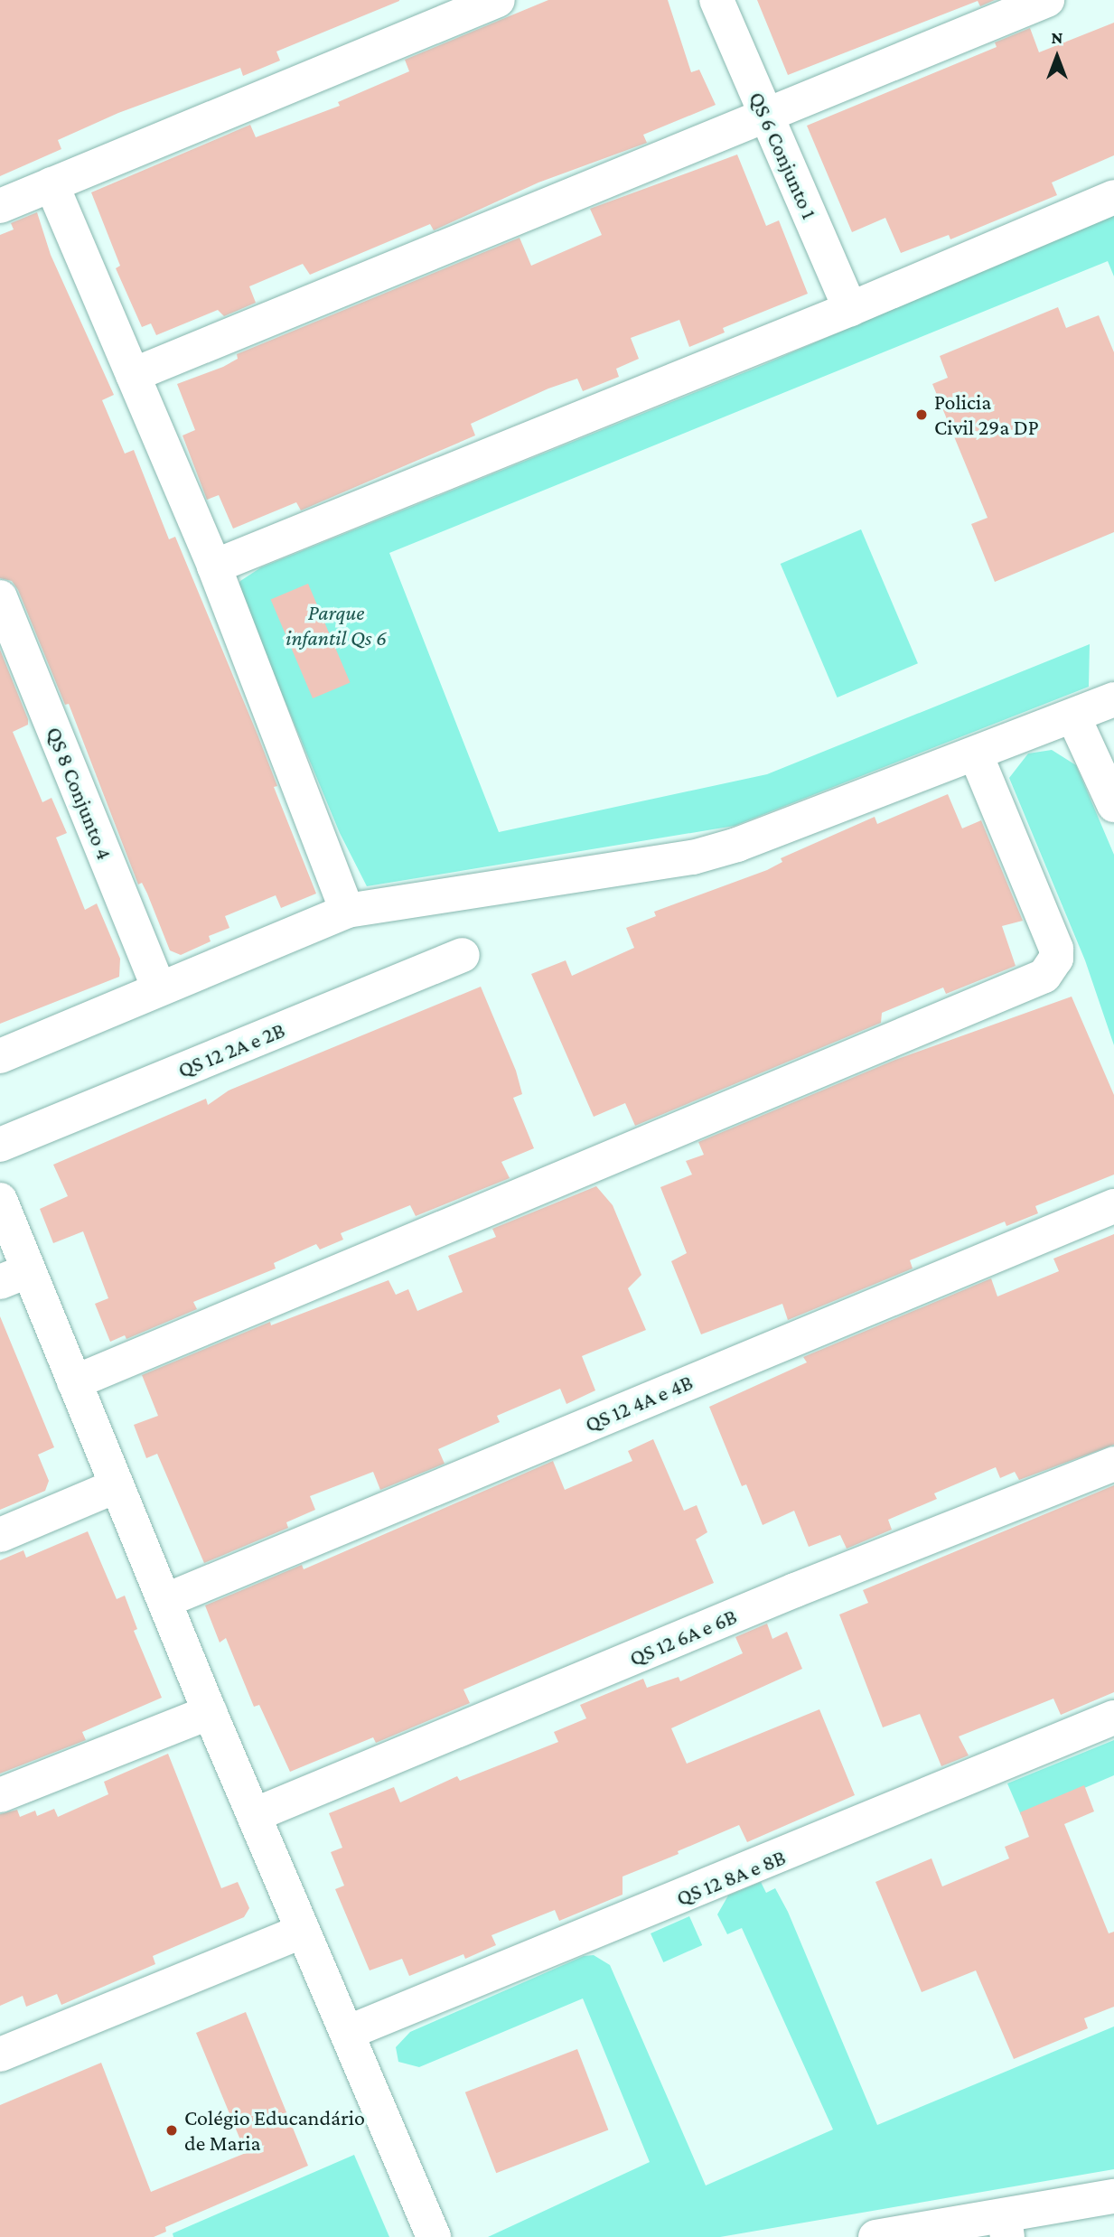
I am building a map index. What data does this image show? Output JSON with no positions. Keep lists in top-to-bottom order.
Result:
{
  "streets": {
    "street": [
      "QS 6 Conjunto 1",
      "QS 8 Conjunto 4",
      "QS 12 2A e 2B",
      "QS 12 4A e 4B",
      "QS 12 6A e 6B",
      "QS 12 8A e 8B"
    ]
  },
  "parks": ["Parque infantil Qs 6"],
  "places": ["Policia Civil 29a DP", "Colégio Educandário de Maria"],
  "north": "top"
}
